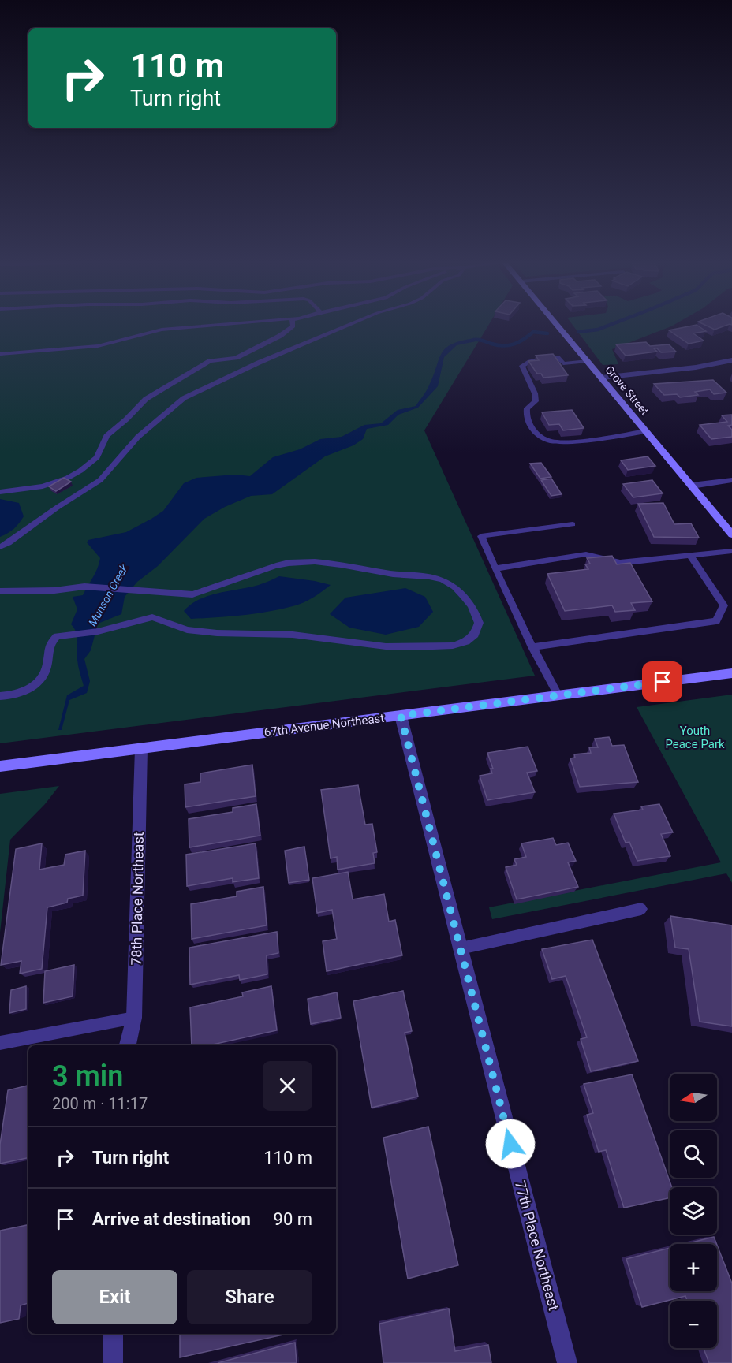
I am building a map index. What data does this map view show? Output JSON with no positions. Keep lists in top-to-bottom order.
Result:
{
  "streets": {
    "street": [
      "Grove Street",
      "67th Avenue Northeast",
      "78th Place Northeast",
      "77th Place Northeast"
    ]
  },
  "crossings": [
    ["67th Avenue Northeast", "78th Place Northeast"],
    ["67th Avenue Northeast", "77th Place Northeast"]
  ],
  "water": ["Munson Creek"],
  "parks": ["Youth Peace Park"],
  "north": "left",
  "page": {
    "turn": ["110 m", "Turn right"],
    "heading": ["3 min", "200 m · 11:17"],
    "map_buttons": ["+", "−"],
    "list": [
      {
        "name": "Turn right",
        "value": "110 m"
      },
      {
        "name": "Arrive at destination",
        "value": "90 m"
      }
    ],
    "buttons": ["Exit", "Share"]
  }
}
